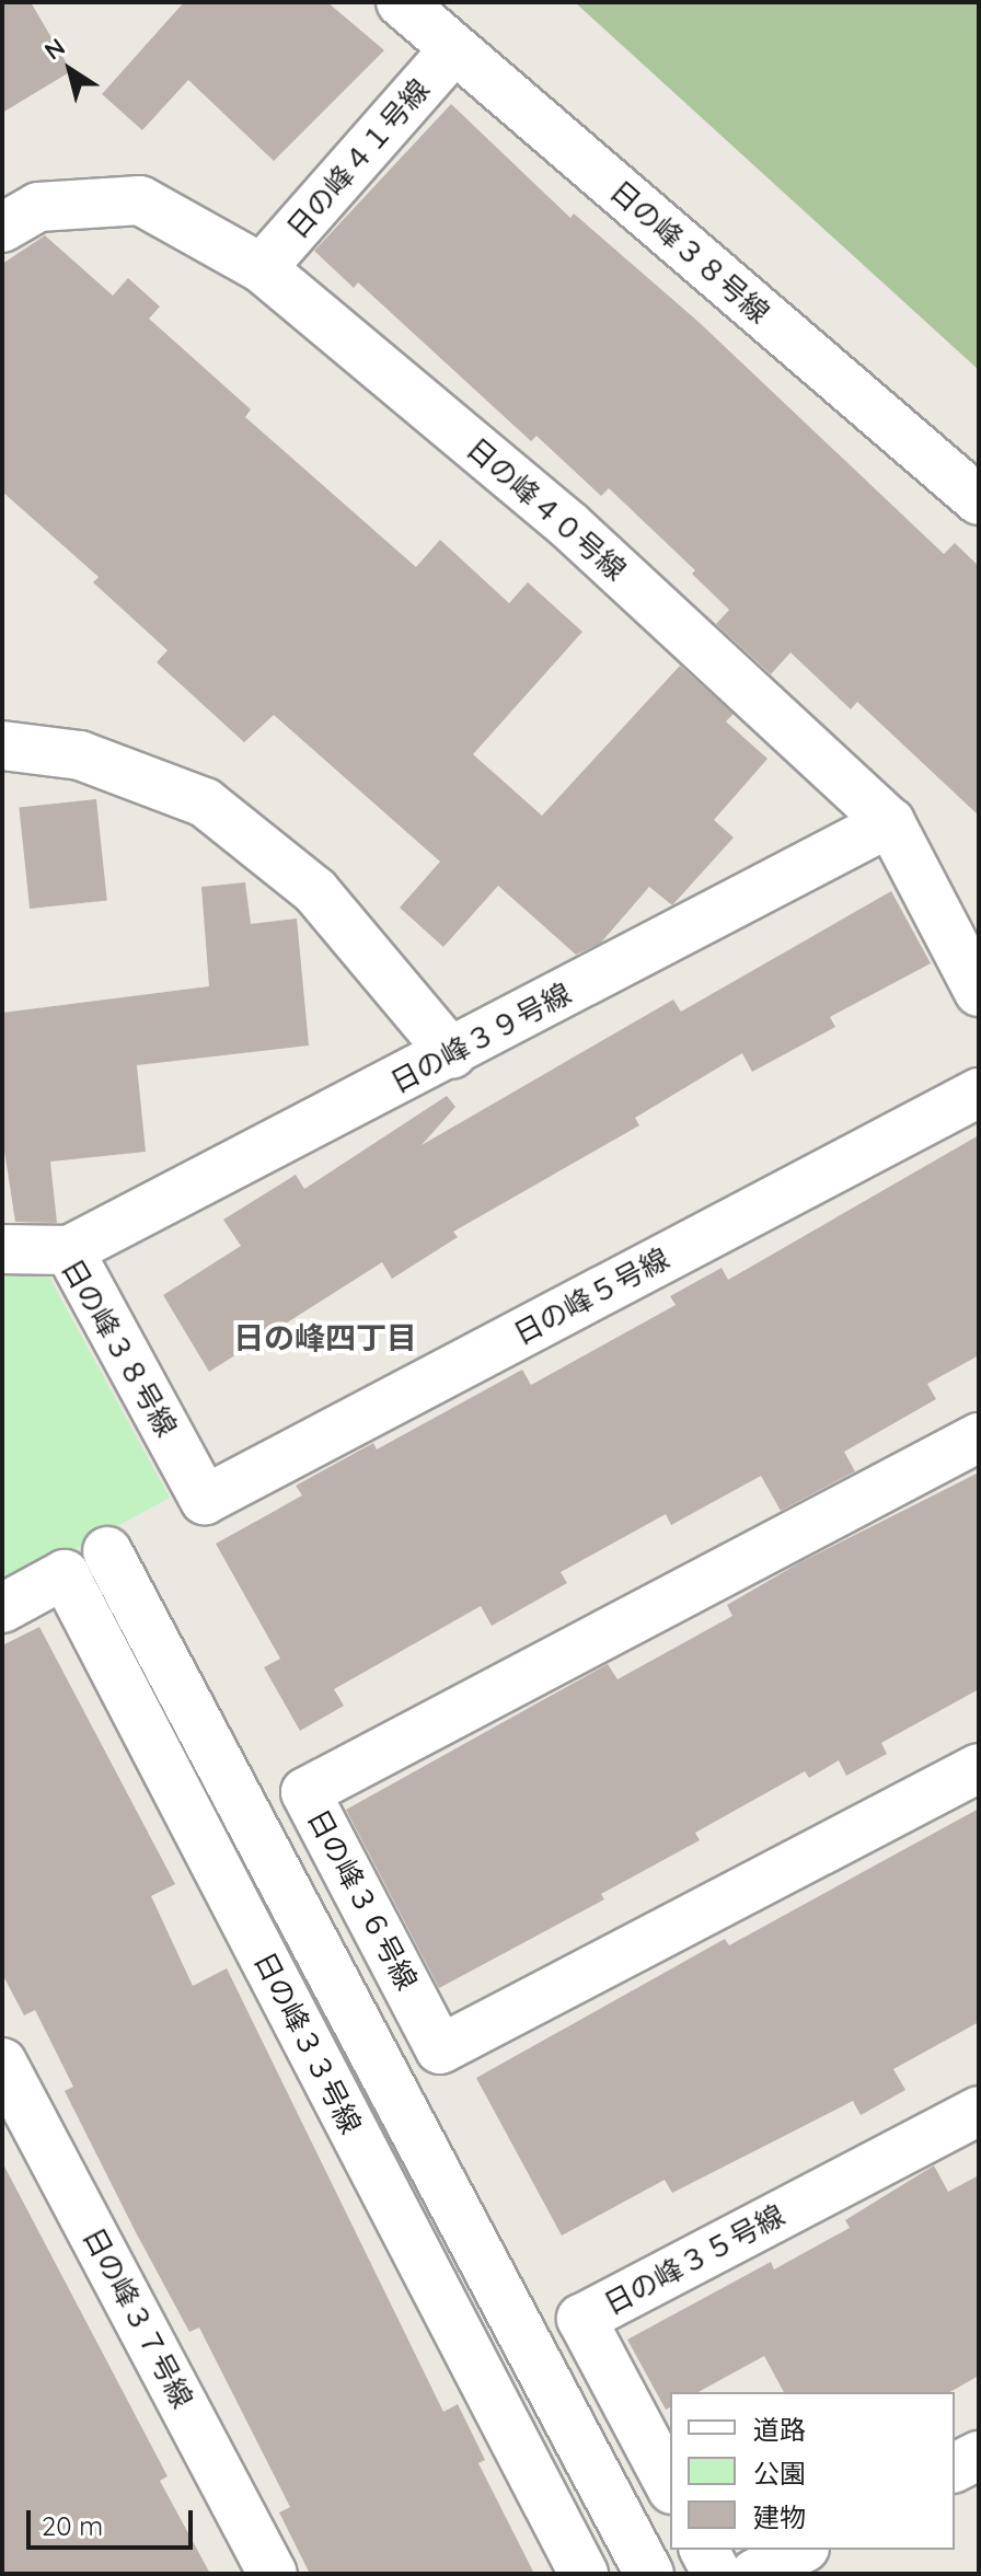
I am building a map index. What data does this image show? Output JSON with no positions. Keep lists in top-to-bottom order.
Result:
{
  "streets": {
    "street": [
      "日の峰４１号線",
      "日の峰３８号線",
      "日の峰４０号線",
      "日の峰３９号線",
      "日の峰５号線",
      "日の峰３６号線",
      "日の峰３３号線",
      "日の峰３５号線",
      "日の峰３７号線"
    ]
  },
  "crossings": [
    ["日の峰４１号線", "日の峰３８号線"],
    ["日の峰４１号線", "日の峰４０号線"],
    ["日の峰３８号線", "日の峰３９号線"],
    ["日の峰３８号線", "日の峰５号線"],
    ["日の峰４０号線", "日の峰３９号線"]
  ],
  "districts": ["日の峰四丁目"],
  "legend": ["道路", "公園", "建物"],
  "scale_bar": "20 m",
  "north": "top left"
}
